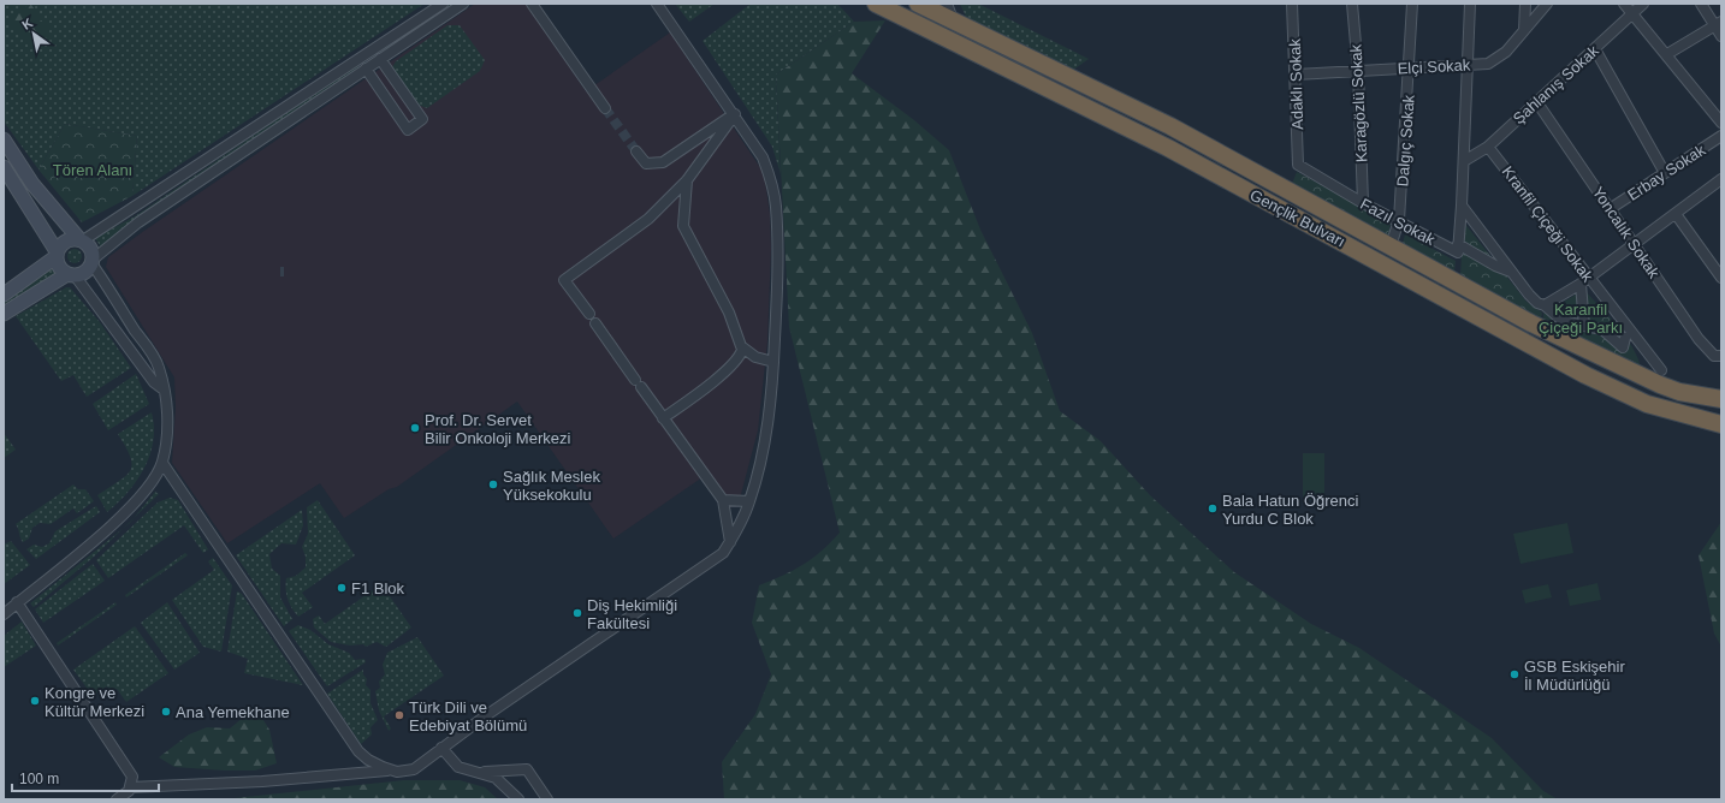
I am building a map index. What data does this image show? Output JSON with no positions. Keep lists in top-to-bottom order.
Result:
{
  "streets": {
    "highway": ["Gençlik Bulvarı"],
    "street": [
      "Elçi Sokak",
      "Adaklı Sokak",
      "Şahlanış Sokak",
      "Karagözlü Sokak",
      "Dalgıç Sokak",
      "Erbay Sokak",
      "Fazıl Sokak",
      "Kranfil Çiçeği Sokak",
      "Yoncalık Sokak"
    ]
  },
  "crossings": [
    ["Elçi Sokak", "Adaklı Sokak"],
    ["Elçi Sokak", "Karagözlü Sokak"],
    ["Elçi Sokak", "Dalgıç Sokak"],
    ["Adaklı Sokak", "Fazıl Sokak"],
    ["Şahlanış Sokak", "Fazıl Sokak"],
    ["Şahlanış Sokak", "Kranfil Çiçeği Sokak"],
    ["Şahlanış Sokak", "Yoncalık Sokak"],
    ["Karagözlü Sokak", "Fazıl Sokak"],
    ["Dalgıç Sokak", "Gençlik Bulvarı"],
    ["Dalgıç Sokak", "Fazıl Sokak"],
    ["Erbay Sokak", "Yoncalık Sokak"]
  ],
  "parks": ["Tören Alanı", "Karanfil Çiçeği Parkı"],
  "places": [
    "Prof. Dr. Servet Bilir Onkoloji Merkezi",
    "Sağlık Meslek Yüksekokulu",
    "Bala Hatun Öğrenci Yurdu C Blok",
    "F1 Blok",
    "Diş Hekimliği Fakültesi",
    "GSB Eskişehir İl Müdürlüğü",
    "Kongre ve Kültür Merkezi",
    "Ana Yemekhane",
    "Türk Dili ve Edebiyat Bölümü"
  ],
  "scale_bar": "100 m",
  "north": "top left"
}
